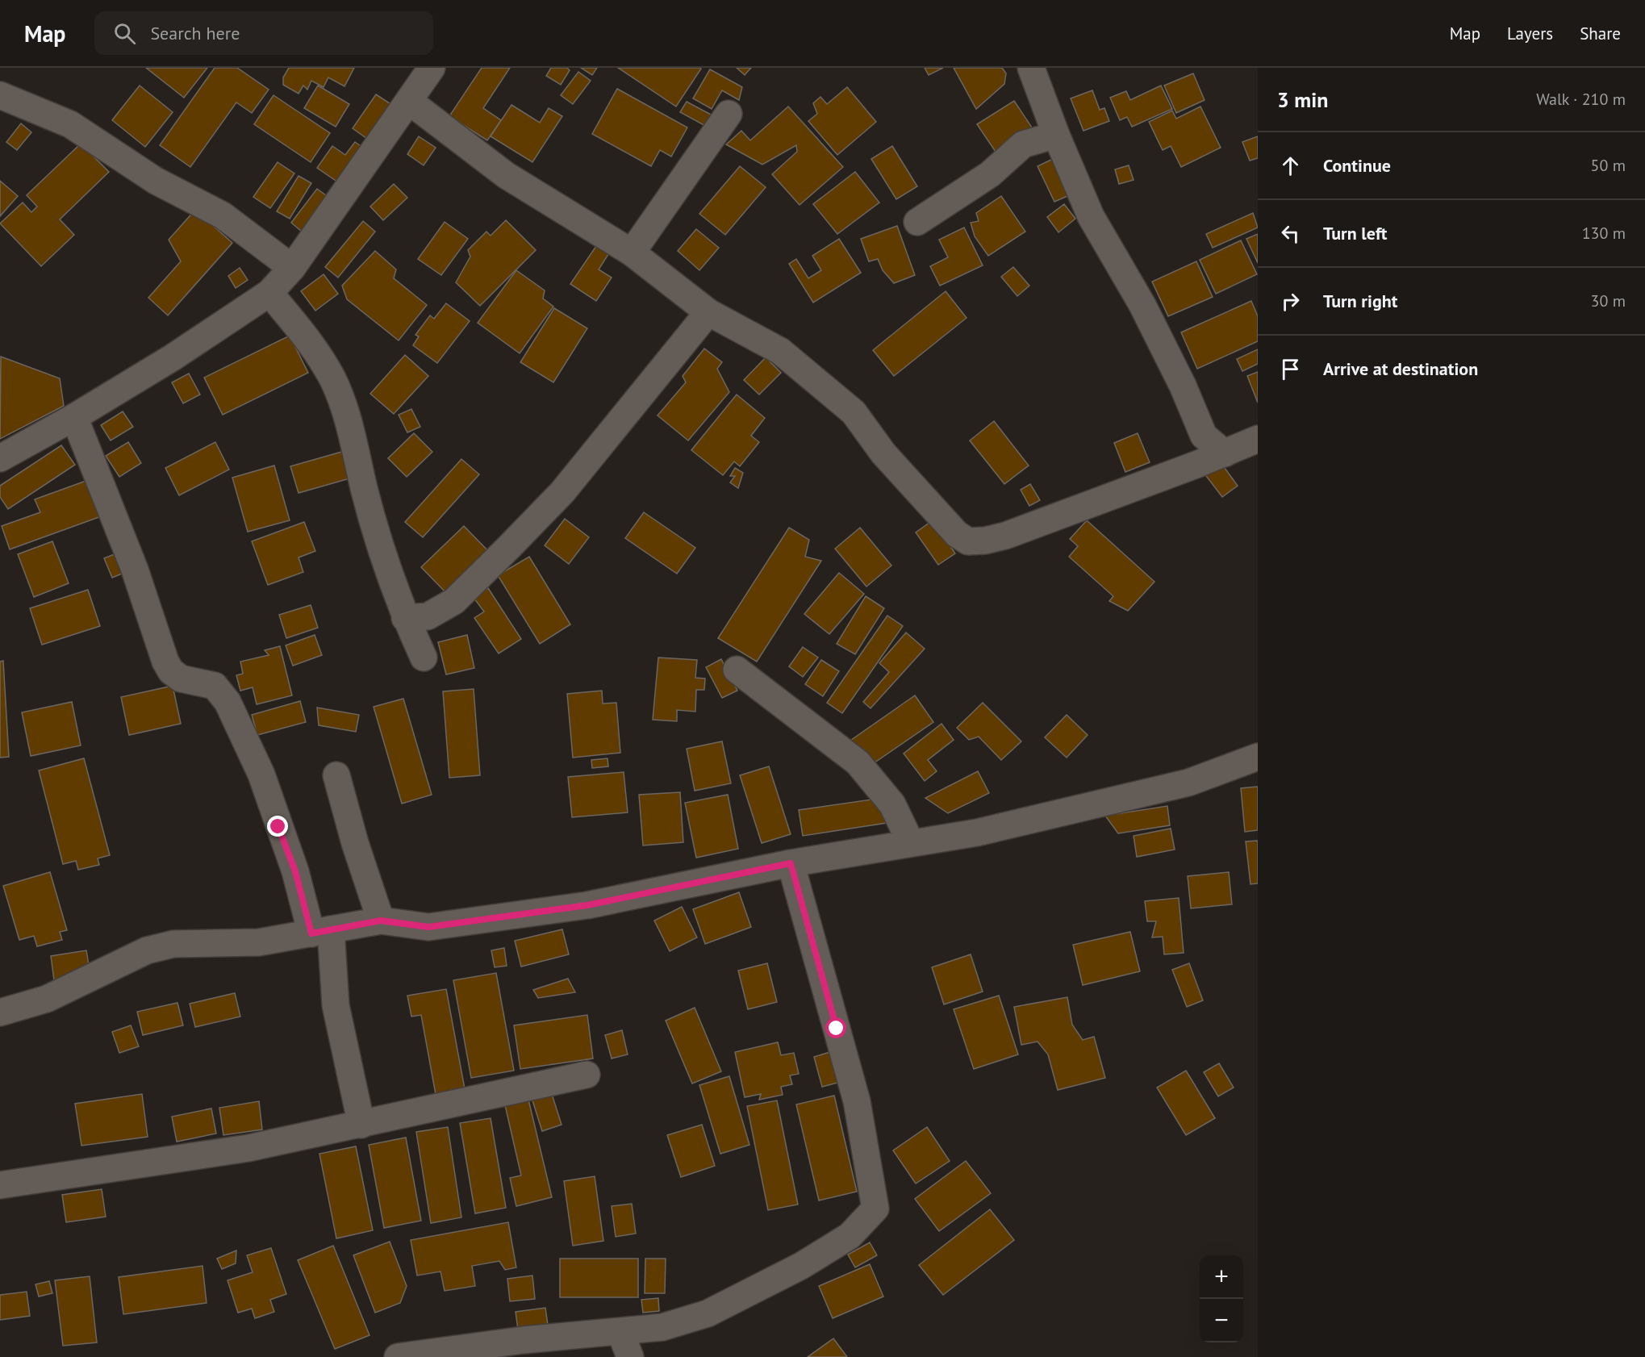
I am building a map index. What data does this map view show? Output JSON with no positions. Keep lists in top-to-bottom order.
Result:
{
  "page": {
    "header": "Map",
    "search": "Search here",
    "nav": ["Map", "Layers", "Share"],
    "heading": ["3 min", "Walk · 210 m"],
    "list": [
      ["Continue", "50 m"],
      ["Turn left", "130 m"],
      ["Turn right", "30 m"],
      "Arrive at destination"
    ],
    "map_buttons": ["+", "−"]
  }
}
